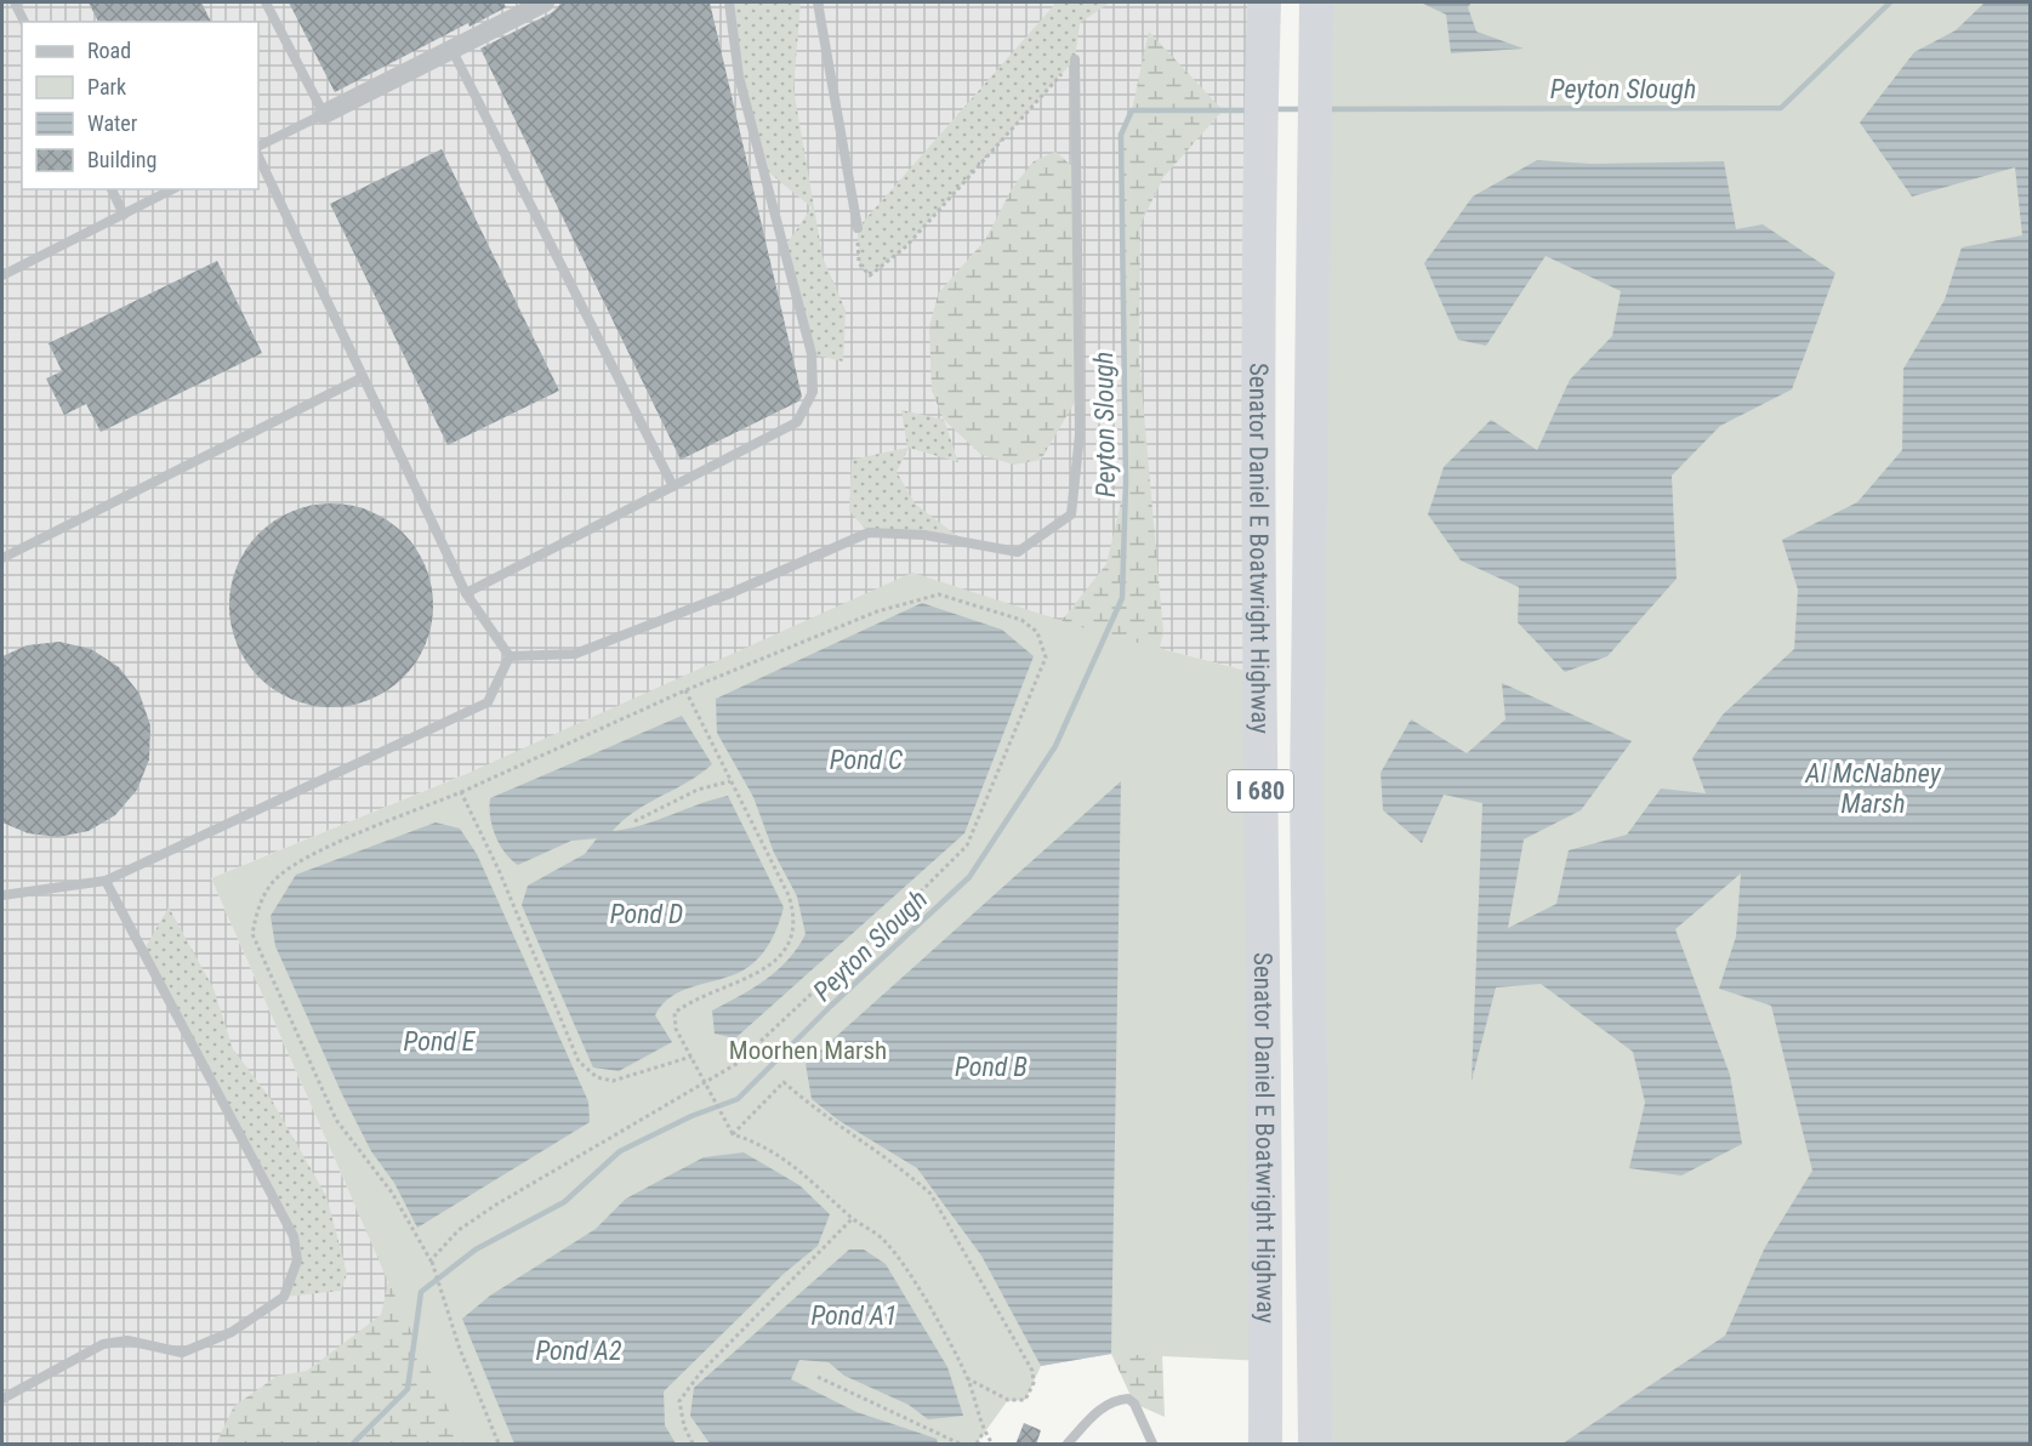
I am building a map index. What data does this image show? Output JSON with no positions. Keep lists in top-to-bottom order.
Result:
{
  "streets": {
    "highway": ["Senator Daniel E Boatwright Highway", "I 680"]
  },
  "water": [
    "Peyton Slough",
    "Pond C",
    "Al McNabney Marsh",
    "Pond D",
    "Pond E",
    "Pond B",
    "Pond A1",
    "Pond A2"
  ],
  "parks": ["Moorhen Marsh"],
  "legend": [
    "Road",
    "Park",
    "Water",
    "Building"
  ]
}
